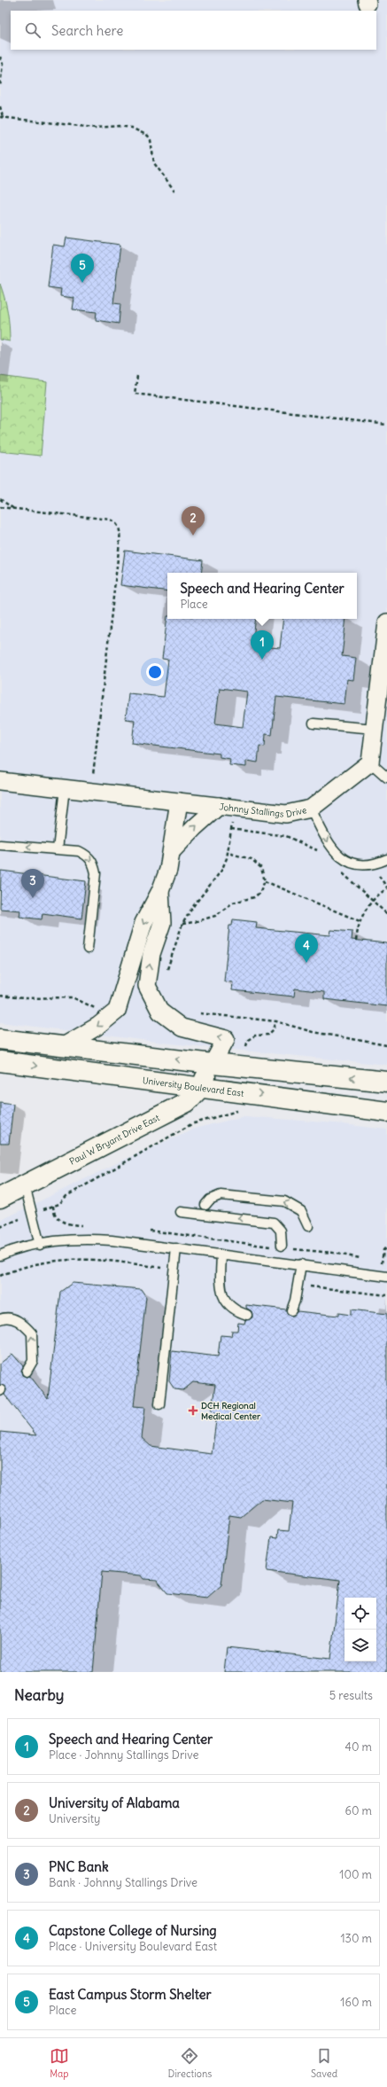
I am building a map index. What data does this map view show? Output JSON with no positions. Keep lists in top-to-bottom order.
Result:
{
  "streets": {
    "main road": ["University Boulevard East", "Paul W Bryant Drive East"],
    "street": ["Johnny Stallings Drive"]
  },
  "crossings": [
    ["University Boulevard East", "Paul W Bryant Drive East"]
  ],
  "places": {
    "health": ["DCH Regional Medical Center"]
  },
  "page": {
    "search": "Search here",
    "pins": [
      "5",
      "2",
      "1",
      "3",
      "4"
    ],
    "popup": ["Speech and Hearing Center", "Place"],
    "heading": ["Nearby", "5 results"],
    "list": [
      {
        "mark": "1",
        "name": "Speech and Hearing Center",
        "note": "Place · Johnny Stallings Drive",
        "value": "40 m"
      },
      {
        "mark": "2",
        "name": "University of Alabama",
        "note": "University",
        "value": "60 m"
      },
      {
        "mark": "3",
        "name": "PNC Bank",
        "note": "Bank · Johnny Stallings Drive",
        "value": "100 m"
      },
      {
        "mark": "4",
        "name": "Capstone College of Nursing",
        "note": "Place · University Boulevard East",
        "value": "130 m"
      },
      {
        "mark": "5",
        "name": "East Campus Storm Shelter",
        "note": "Place",
        "value": "160 m"
      }
    ],
    "nav": ["Map", "Directions", "Saved"]
  }
}
